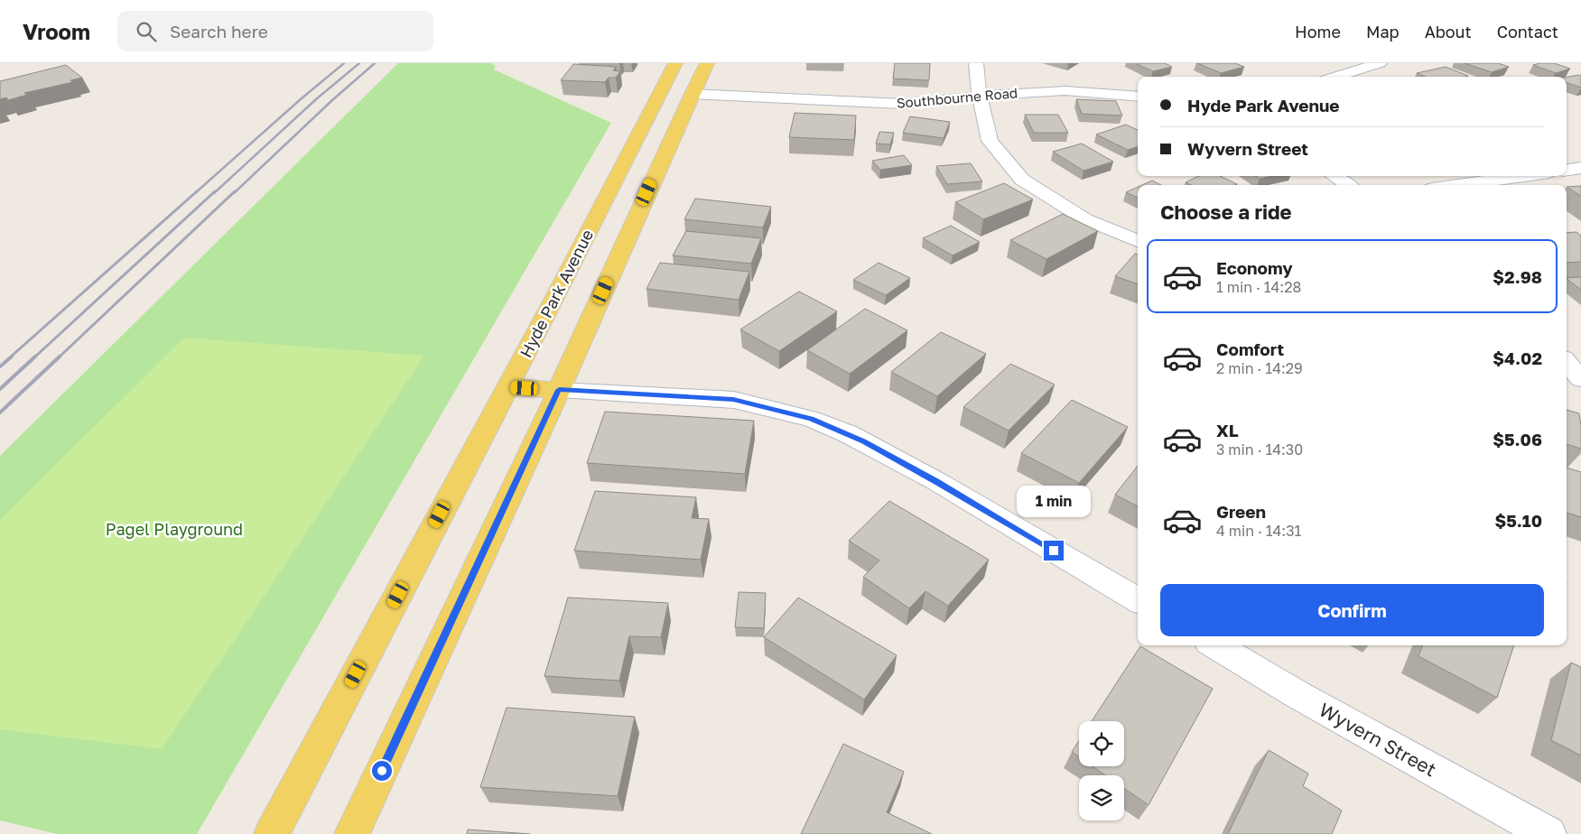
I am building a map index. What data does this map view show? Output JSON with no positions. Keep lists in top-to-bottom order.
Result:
{
  "streets": {
    "main road": ["Hyde Park Avenue"],
    "street": ["Southbourne Road", "Wyvern Street"]
  },
  "parks": ["Pagel Playground"],
  "page": {
    "header": "Vroom",
    "search": "Search here",
    "nav": [
      "Home",
      "Map",
      "About",
      "Contact"
    ],
    "banner": ["Hyde Park Avenue", "Wyvern Street"],
    "heading": "Choose a ride",
    "list": [
      {
        "name": "Economy",
        "note": "1 min · 14:28",
        "value": "$2.98"
      },
      {
        "name": "Comfort",
        "note": "2 min · 14:29",
        "value": "$4.02"
      },
      {
        "name": "XL",
        "note": "3 min · 14:30",
        "value": "$5.06"
      },
      {
        "name": "Green",
        "note": "4 min · 14:31",
        "value": "$5.10"
      }
    ],
    "bubble": "1 min",
    "buttons": "Confirm"
  }
}
